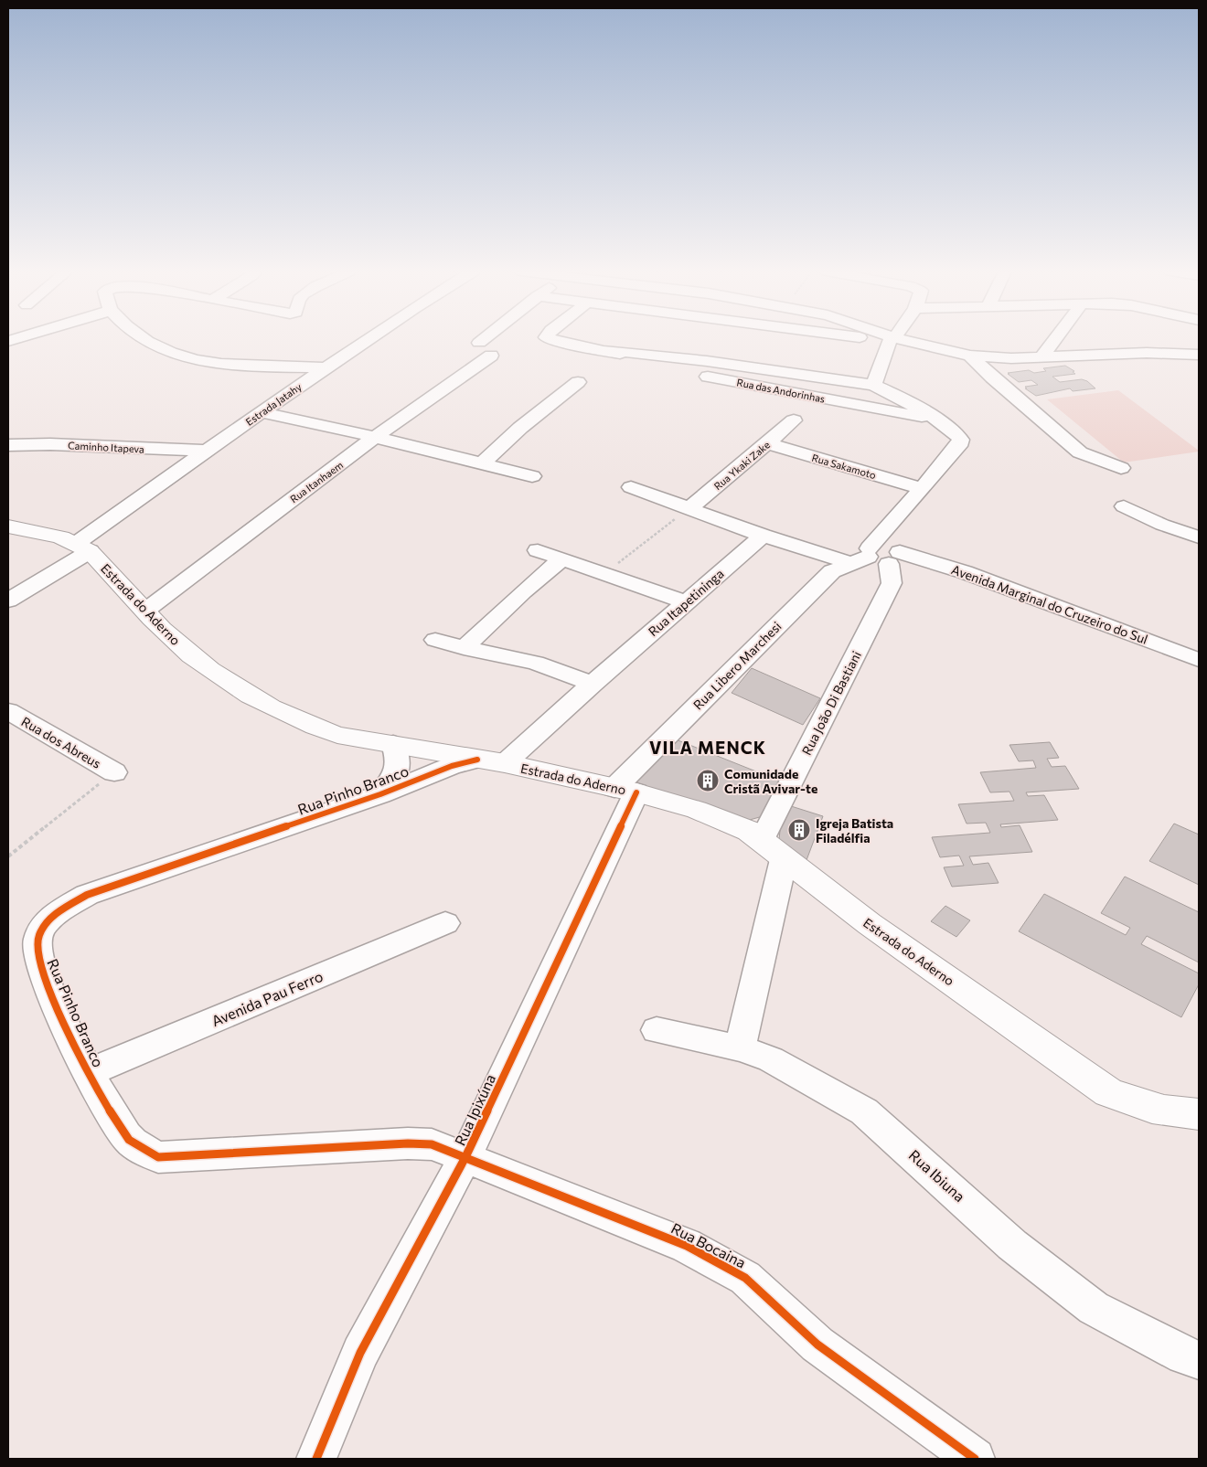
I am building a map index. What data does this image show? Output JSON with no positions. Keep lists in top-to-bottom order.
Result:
{
  "streets": {
    "main road": ["Estrada do Aderno"],
    "street": [
      "Rua das Andorinhas",
      "Estrada Jatahy",
      "Caminho Itapeva",
      "Rua Ykaki Zake",
      "Rua Sakamoto",
      "Rua Itanhaem",
      "Rua Itapetininga",
      "Avenida Marginal do Cruzeiro do Sul",
      "Rua Libero Marchesi",
      "Rua João Di Bastiani",
      "Rua dos Abreus",
      "Rua Pinho Branco",
      "Avenida Pau Ferro",
      "Rua Ipixúna",
      "Rua Ibiuna",
      "Rua Bocaina"
    ]
  },
  "crossings": [
    ["Rua das Andorinhas", "Rua Libero Marchesi"],
    ["Estrada Jatahy", "Caminho Itapeva"],
    ["Estrada Jatahy", "Estrada do Aderno"],
    ["Rua Ykaki Zake", "Rua Sakamoto"],
    ["Rua Sakamoto", "Rua Libero Marchesi"],
    ["Rua Itanhaem", "Estrada do Aderno"],
    ["Rua Itapetininga", "Estrada do Aderno"],
    ["Rua Itapetininga", "Avenida Marginal do Cruzeiro do Sul"],
    ["Estrada do Aderno", "Rua Libero Marchesi"],
    ["Estrada do Aderno", "Rua João Di Bastiani"],
    ["Estrada do Aderno", "Rua Pinho Branco"],
    ["Estrada do Aderno", "Rua Ipixúna"],
    ["Avenida Marginal do Cruzeiro do Sul", "Rua Libero Marchesi"],
    ["Avenida Marginal do Cruzeiro do Sul", "Rua João Di Bastiani"],
    ["Rua Libero Marchesi", "Rua João Di Bastiani"],
    ["Rua Libero Marchesi", "Rua Ipixúna"],
    ["Rua Pinho Branco", "Avenida Pau Ferro"],
    ["Rua Pinho Branco", "Rua Ipixúna"],
    ["Rua Pinho Branco", "Rua Bocaina"],
    ["Rua Ipixúna", "Rua Bocaina"]
  ],
  "districts": ["VILA MENCK"],
  "places": {
    "building": ["Comunidade Cristã Avivar-te", "Igreja Batista Filadélfia"]
  }
}
